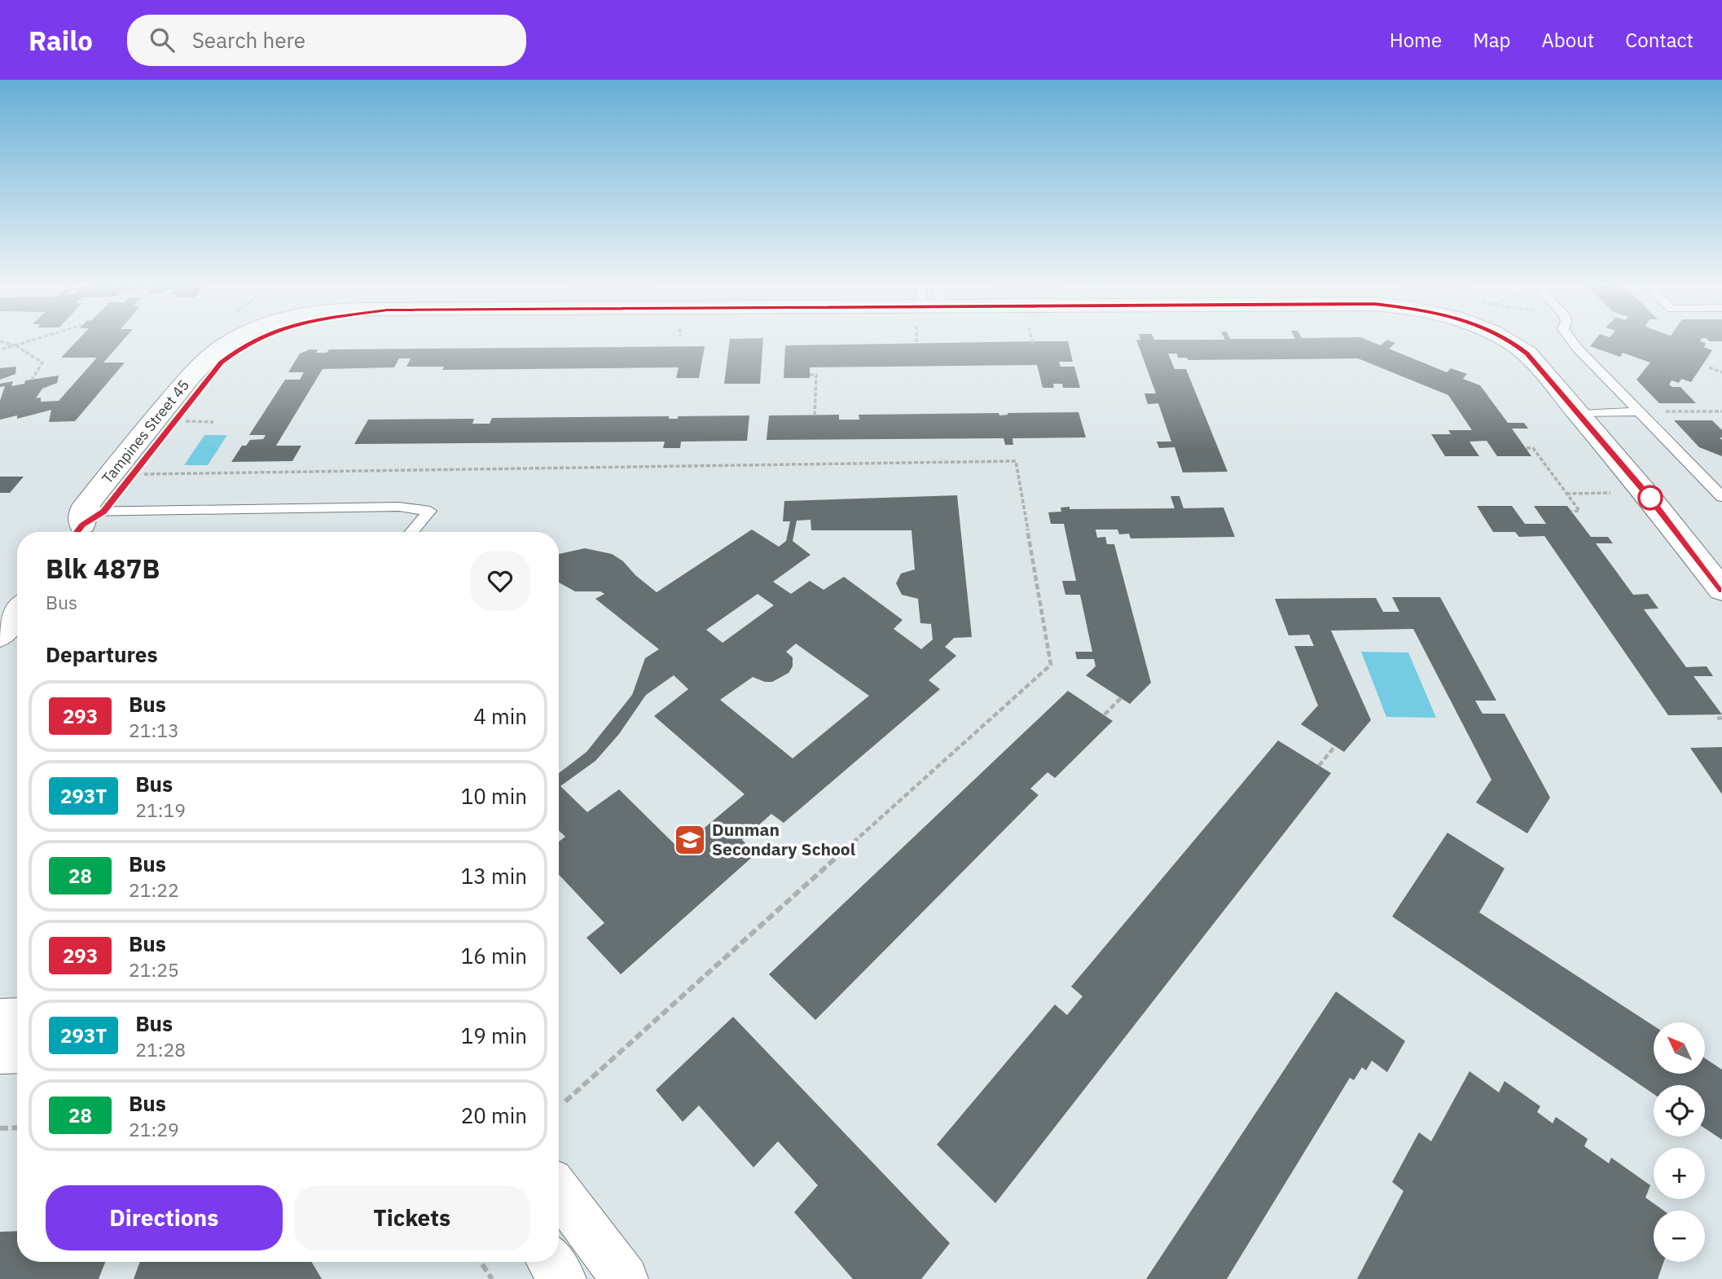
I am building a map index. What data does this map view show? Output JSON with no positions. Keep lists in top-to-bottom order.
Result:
{
  "streets": {
    "street": ["Tampines Street 45"]
  },
  "places": {
    "school or university": ["Dunman Secondary School"]
  },
  "lines": ["bus line 293"],
  "north": "top left",
  "page": {
    "header": "Railo",
    "search": "Search here",
    "nav": [
      "Home",
      "Map",
      "About",
      "Contact"
    ],
    "heading": [
      ["Blk 487B", "Bus"],
      "Departures"
    ],
    "list": [
      {
        "mark": "293",
        "name": "Bus",
        "note": "21:13",
        "value": "4 min"
      },
      {
        "mark": "293T",
        "name": "Bus",
        "note": "21:19",
        "value": "10 min"
      },
      {
        "mark": "28",
        "name": "Bus",
        "note": "21:22",
        "value": "13 min"
      },
      {
        "mark": "293",
        "name": "Bus",
        "note": "21:25",
        "value": "16 min"
      },
      {
        "mark": "293T",
        "name": "Bus",
        "note": "21:28",
        "value": "19 min"
      },
      {
        "mark": "28",
        "name": "Bus",
        "note": "21:29",
        "value": "20 min"
      }
    ],
    "map_buttons": ["+", "−"],
    "buttons": ["Directions", "Tickets"]
  }
}
